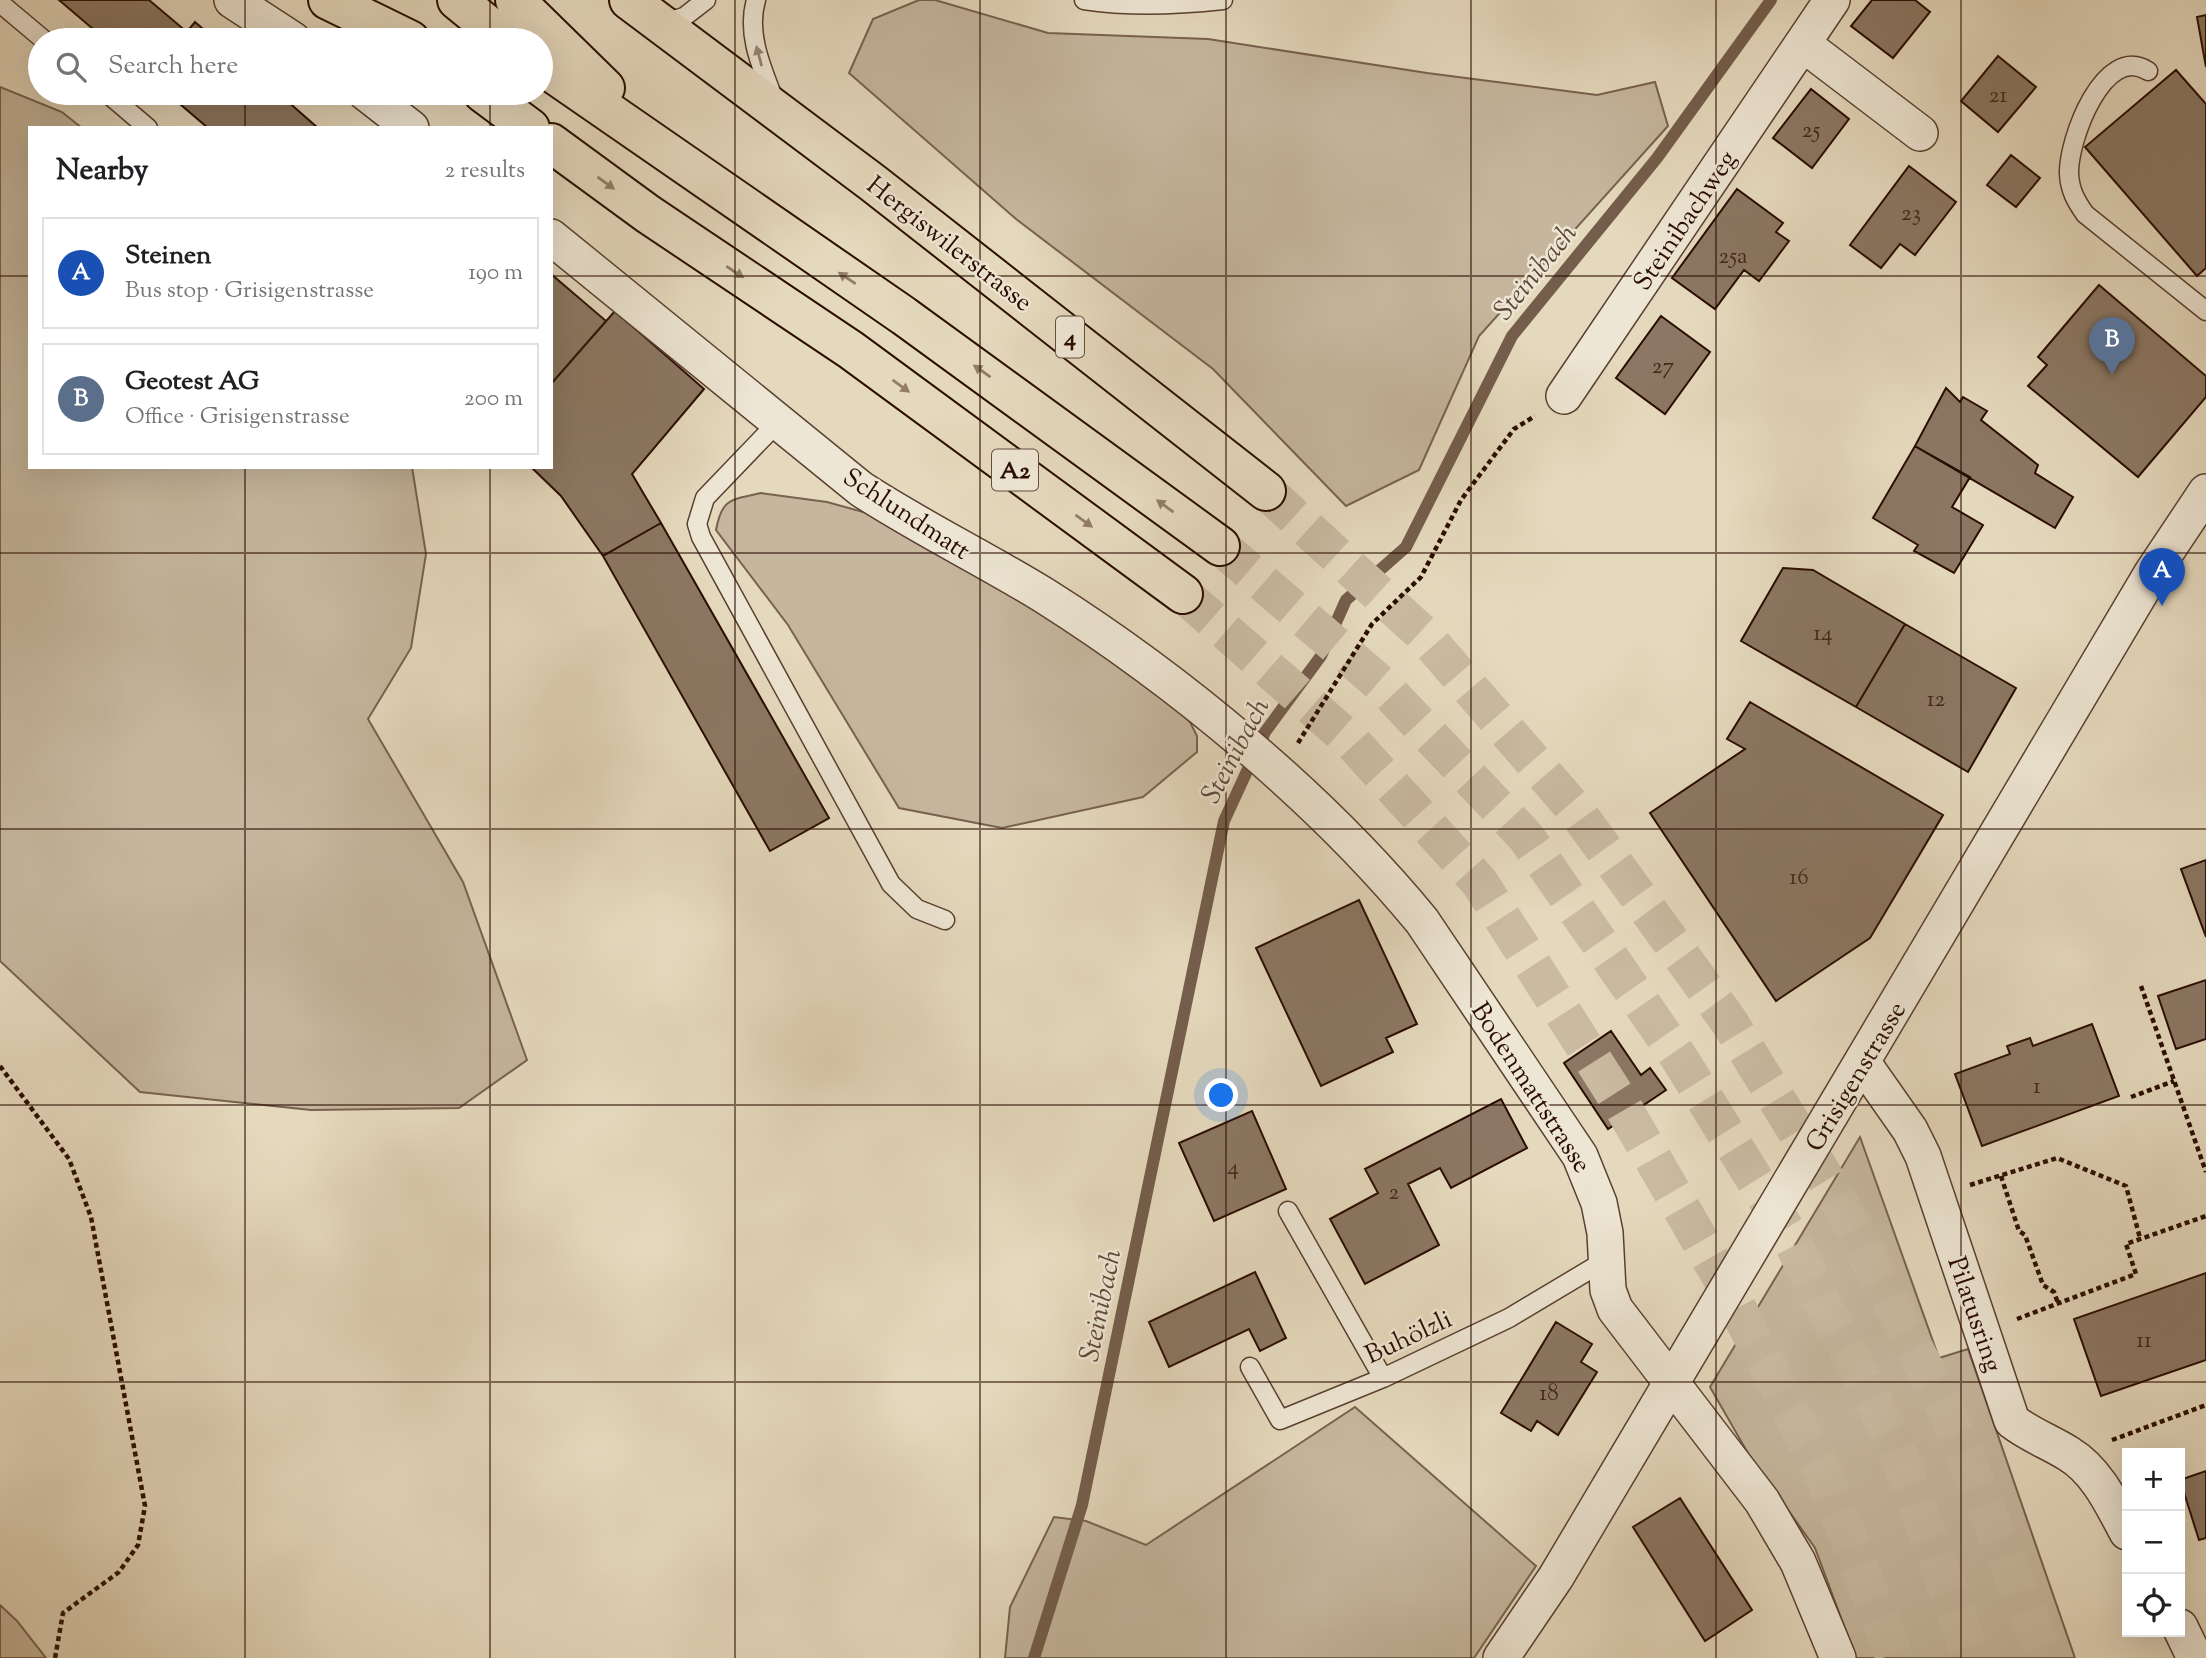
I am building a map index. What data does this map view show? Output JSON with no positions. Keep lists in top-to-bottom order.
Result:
{
  "streets": {
    "main road": ["Hergiswilerstrasse", "4", "A2"],
    "street": [
      "Steinibachweg",
      "Schlundmatt",
      "Grisigenstrasse",
      "Bodenmattstrasse",
      "Pilatusring"
    ],
    "lane": ["Buhölzli"]
  },
  "crossings": [
    ["Schlundmatt", "Bodenmattstrasse"],
    ["Grisigenstrasse", "Bodenmattstrasse"],
    ["Grisigenstrasse", "Pilatusring"],
    ["Bodenmattstrasse", "Buhölzli"]
  ],
  "water": ["Steinibach"],
  "house_numbers": [
    "21",
    "25",
    "23",
    "25a",
    "27",
    "14",
    "12",
    "16",
    "1",
    "4",
    "2",
    "11",
    "18"
  ],
  "page": {
    "search": "Search here",
    "heading": ["Nearby", "2 results"],
    "list": [
      {
        "mark": "A",
        "name": "Steinen",
        "note": "Bus stop · Grisigenstrasse",
        "value": "190 m"
      },
      {
        "mark": "B",
        "name": "Geotest AG",
        "note": "Office · Grisigenstrasse",
        "value": "200 m"
      }
    ],
    "pins": ["B", "A"],
    "map_buttons": ["+", "−"]
  }
}
